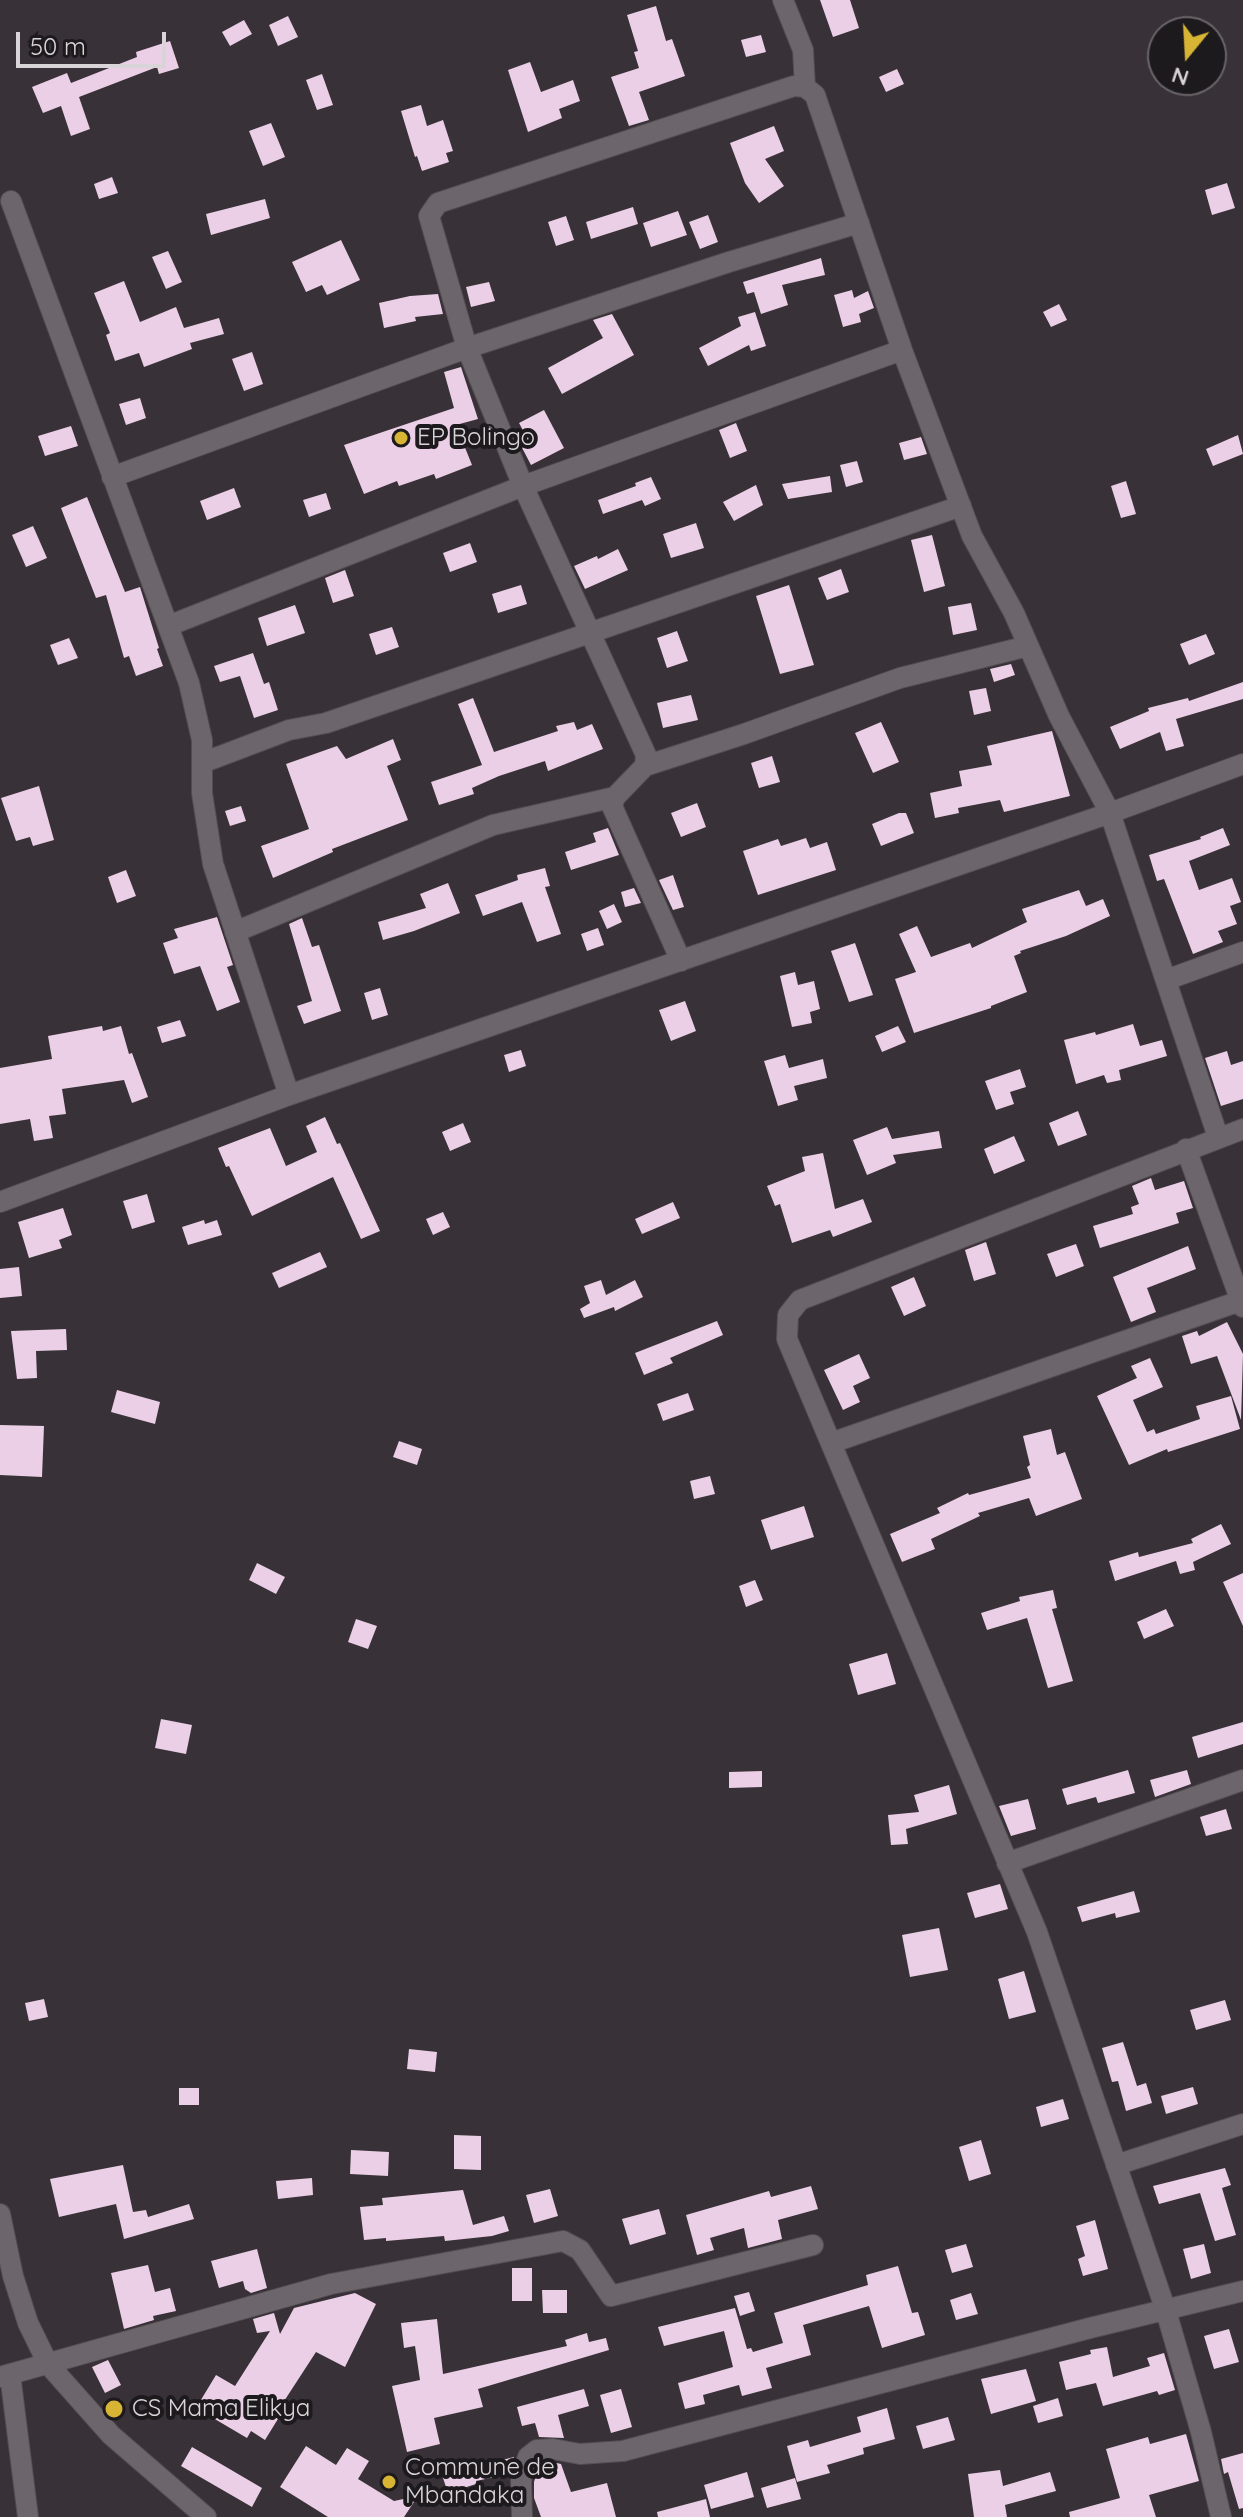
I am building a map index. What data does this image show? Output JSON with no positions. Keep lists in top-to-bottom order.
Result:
{
  "places": ["EP Bolingo", "CS Mama Elikya", "Commune de Mbandaka"],
  "scale_bar": "50 m",
  "north": "bottom"
}
